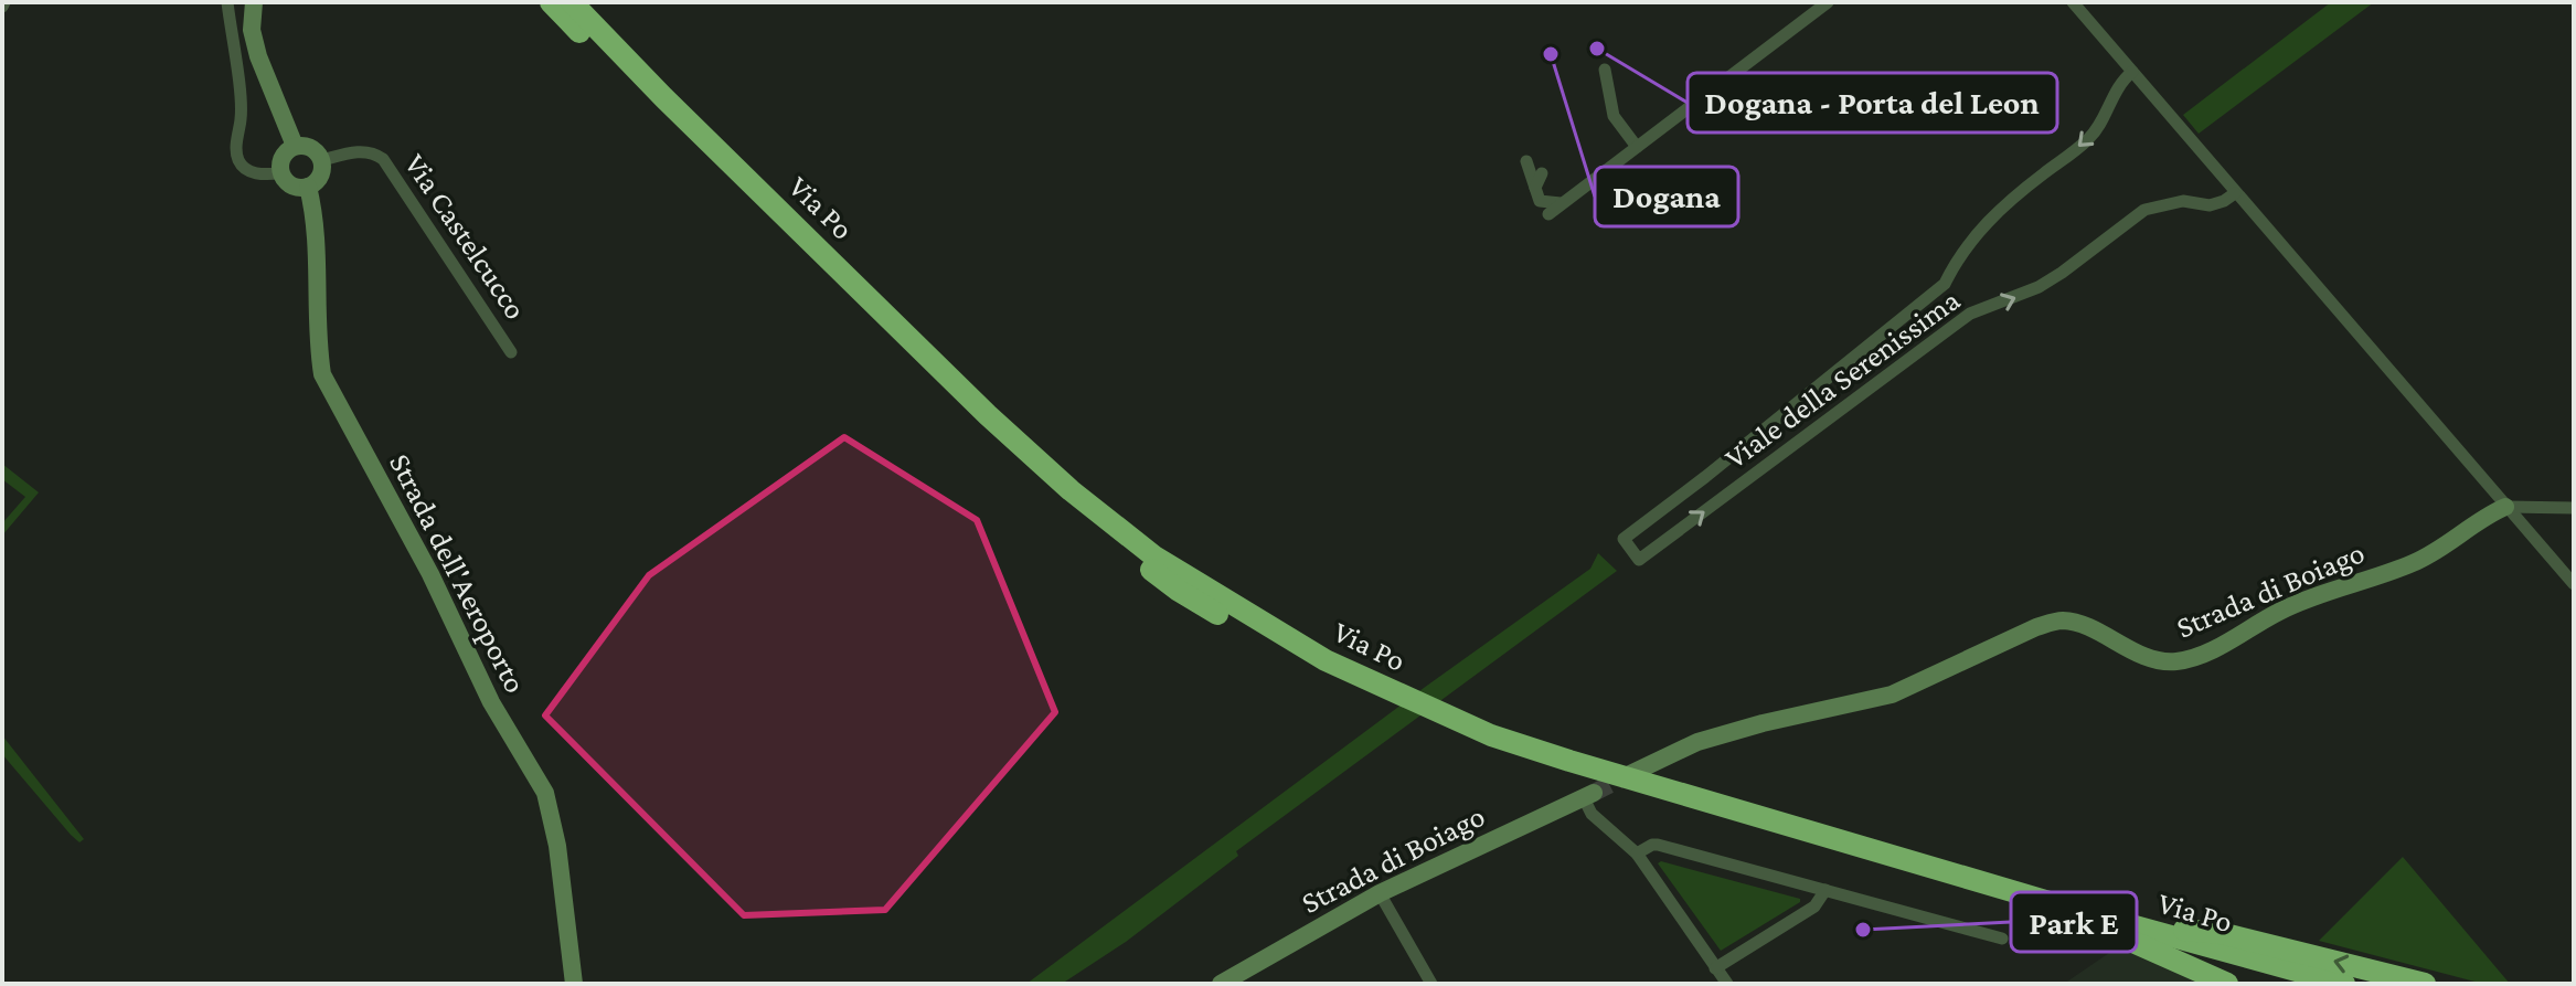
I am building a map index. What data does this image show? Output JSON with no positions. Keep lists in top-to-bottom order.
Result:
{
  "streets": {
    "highway": ["Via Po"],
    "street": [
      "Via Castelcucco",
      "Viale della Serenissima",
      "Strada dell'Aeroporto",
      "Strada di Boiago"
    ]
  },
  "crossings": [
    ["Via Castelcucco", "Strada dell'Aeroporto"]
  ],
  "places": ["Dogana - Porta del Leon", "Dogana", "Park E"]
}
